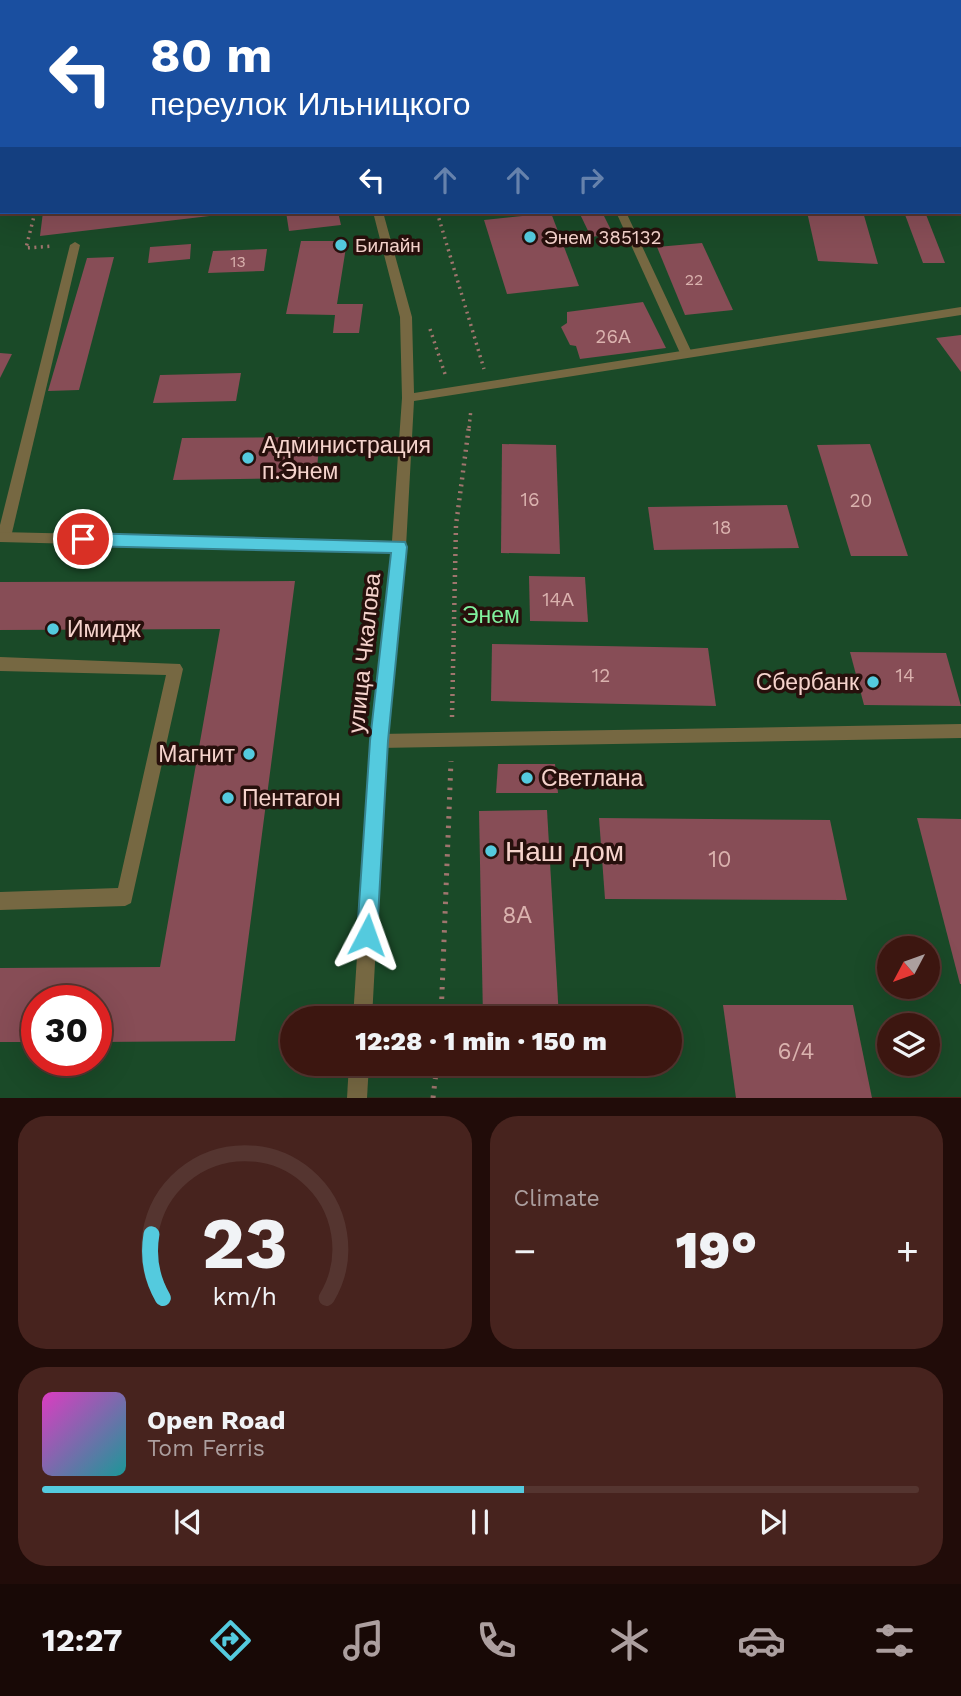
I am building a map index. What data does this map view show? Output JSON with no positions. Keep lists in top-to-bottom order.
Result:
{
  "streets": {
    "street": ["улица Чкалова"]
  },
  "parks": ["Энем"],
  "places": [
    "Энем 385132",
    "Билайн",
    "Администрация п.Энем",
    "Имидж",
    "Сбербанк",
    "Магнит",
    "Светлана",
    "Пентагон",
    "Наш дом"
  ],
  "house_numbers": [
    "13",
    "22",
    "26А",
    "16",
    "20",
    "18",
    "14А",
    "12",
    "14",
    "10",
    "8А",
    "6/4"
  ],
  "north": "bottom left",
  "page": {
    "turn": ["80 m", "переулок Ильницкого"],
    "limit": "30",
    "trip": "12:28 · 1 min · 150 m",
    "tile": "Climate",
    "heat": ["−", "19°", "+"],
    "song": ["Open Road", "Tom Ferris"],
    "tabs": "12:27",
    "gauge": ["23", "km/h"]
  }
}
